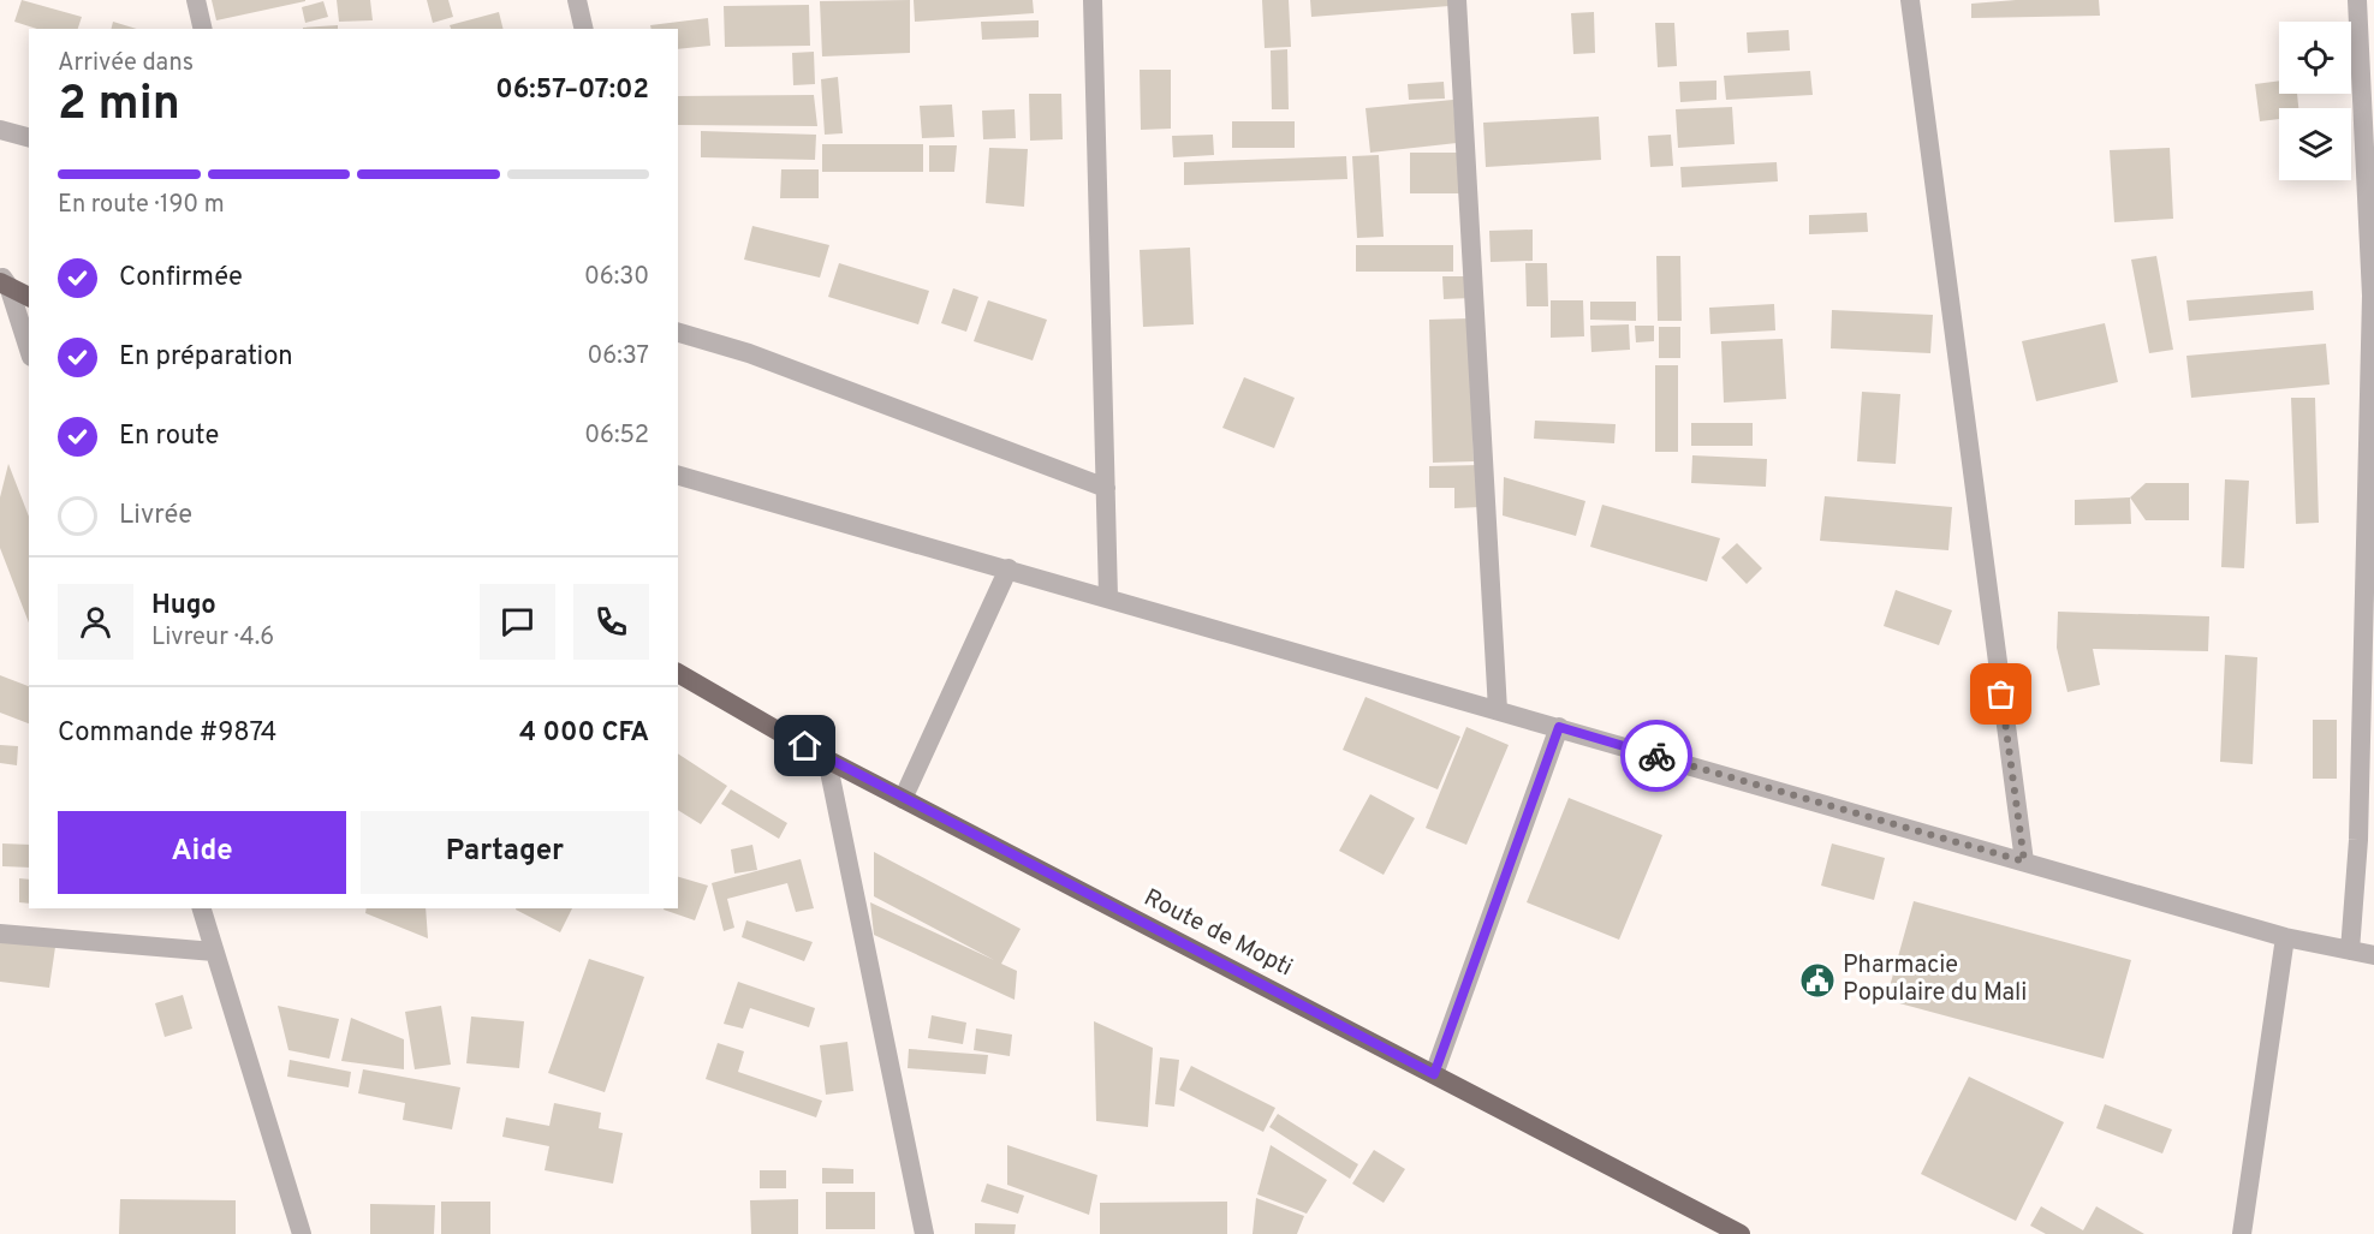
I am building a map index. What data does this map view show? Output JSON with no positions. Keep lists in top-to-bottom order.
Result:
{
  "streets": {
    "highway": ["Route de Mopti"]
  },
  "places": {
    "public building": ["Pharmacie Populaire du Mali"]
  },
  "page": {
    "heading": ["2 min", "Arrivée dans", "06:57–07:02"],
    "panel": [
      "Hugo",
      "Livreur · 4.6",
      "Commande #9874",
      "4 000 CFA"
    ],
    "bar": "En route · 190 m",
    "list": [
      ["Confirmée", "06:30"],
      ["En préparation", "06:37"],
      ["En route", "06:52"],
      "Livrée"
    ],
    "buttons": ["Aide", "Partager"]
  }
}
